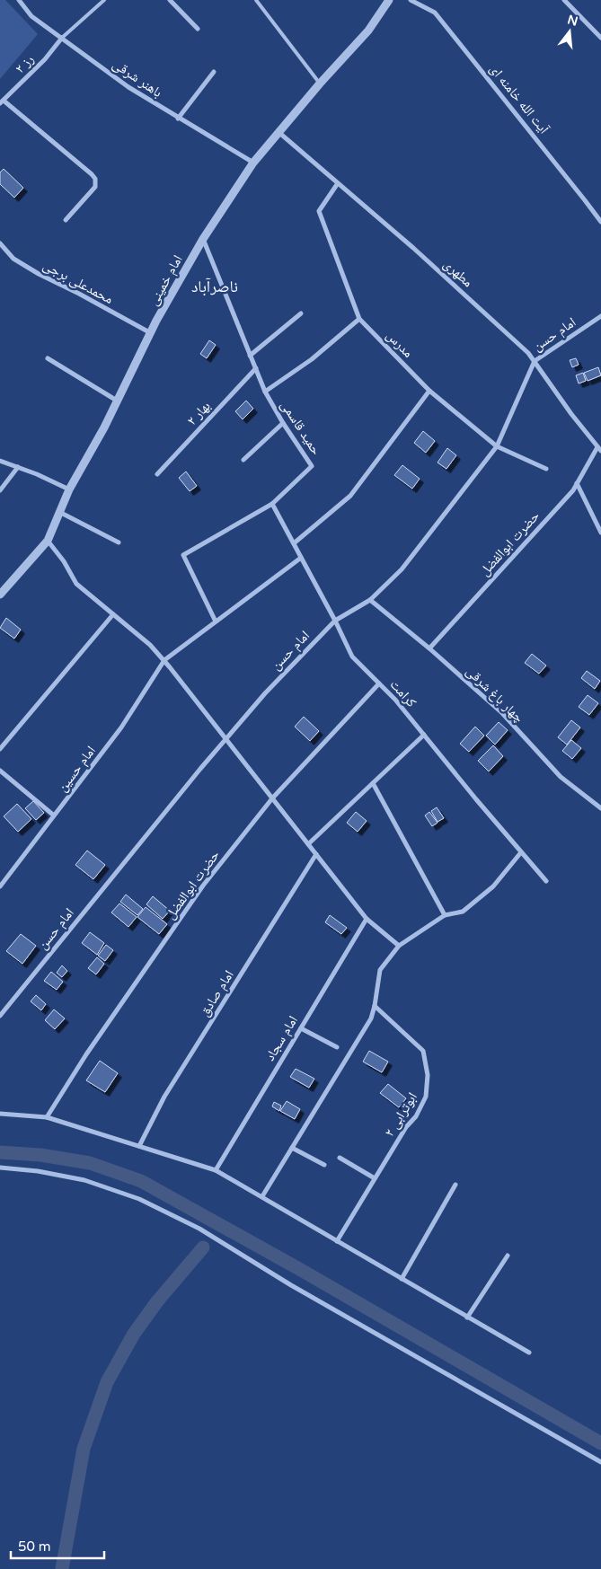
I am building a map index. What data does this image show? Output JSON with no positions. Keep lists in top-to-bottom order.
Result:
{
  "streets": {
    "street": [
      "رز ۲",
      "باهنر شرقی",
      "آیت الله خامنه ای",
      "مطهری",
      "امام خمینی",
      "محمدعلی برجی",
      "امام حسن",
      "مدرس",
      "بهار ۲",
      "حمید قاسمی",
      "حضرت ابوالفضل",
      "کرامت",
      "چهار باغ شرقی",
      "امام حسین",
      "امام صادق",
      "امام سجاد",
      "ابوترابی ۲"
    ]
  },
  "crossings": [
    ["رز ۲", "باهنر شرقی"],
    ["باهنر شرقی", "امام خمینی"],
    ["مطهری", "امام خمینی"],
    ["مطهری", "امام حسن"],
    ["مطهری", "مدرس"],
    ["مطهری", "حضرت ابوالفضل"],
    ["امام خمینی", "محمدعلی برجی"],
    ["امام خمینی", "حمید قاسمی"],
    ["امام حسن", "مدرس"],
    ["امام حسن", "کرامت"],
    ["امام حسن", "چهار باغ شرقی"],
    ["بهار ۲", "حمید قاسمی"],
    ["حمید قاسمی", "کرامت"],
    ["حضرت ابوالفضل", "کرامت"],
    ["حضرت ابوالفضل", "چهار باغ شرقی"]
  ],
  "districts": ["ناصرآباد"],
  "scale_bar": "50 m",
  "north": "top"
}
